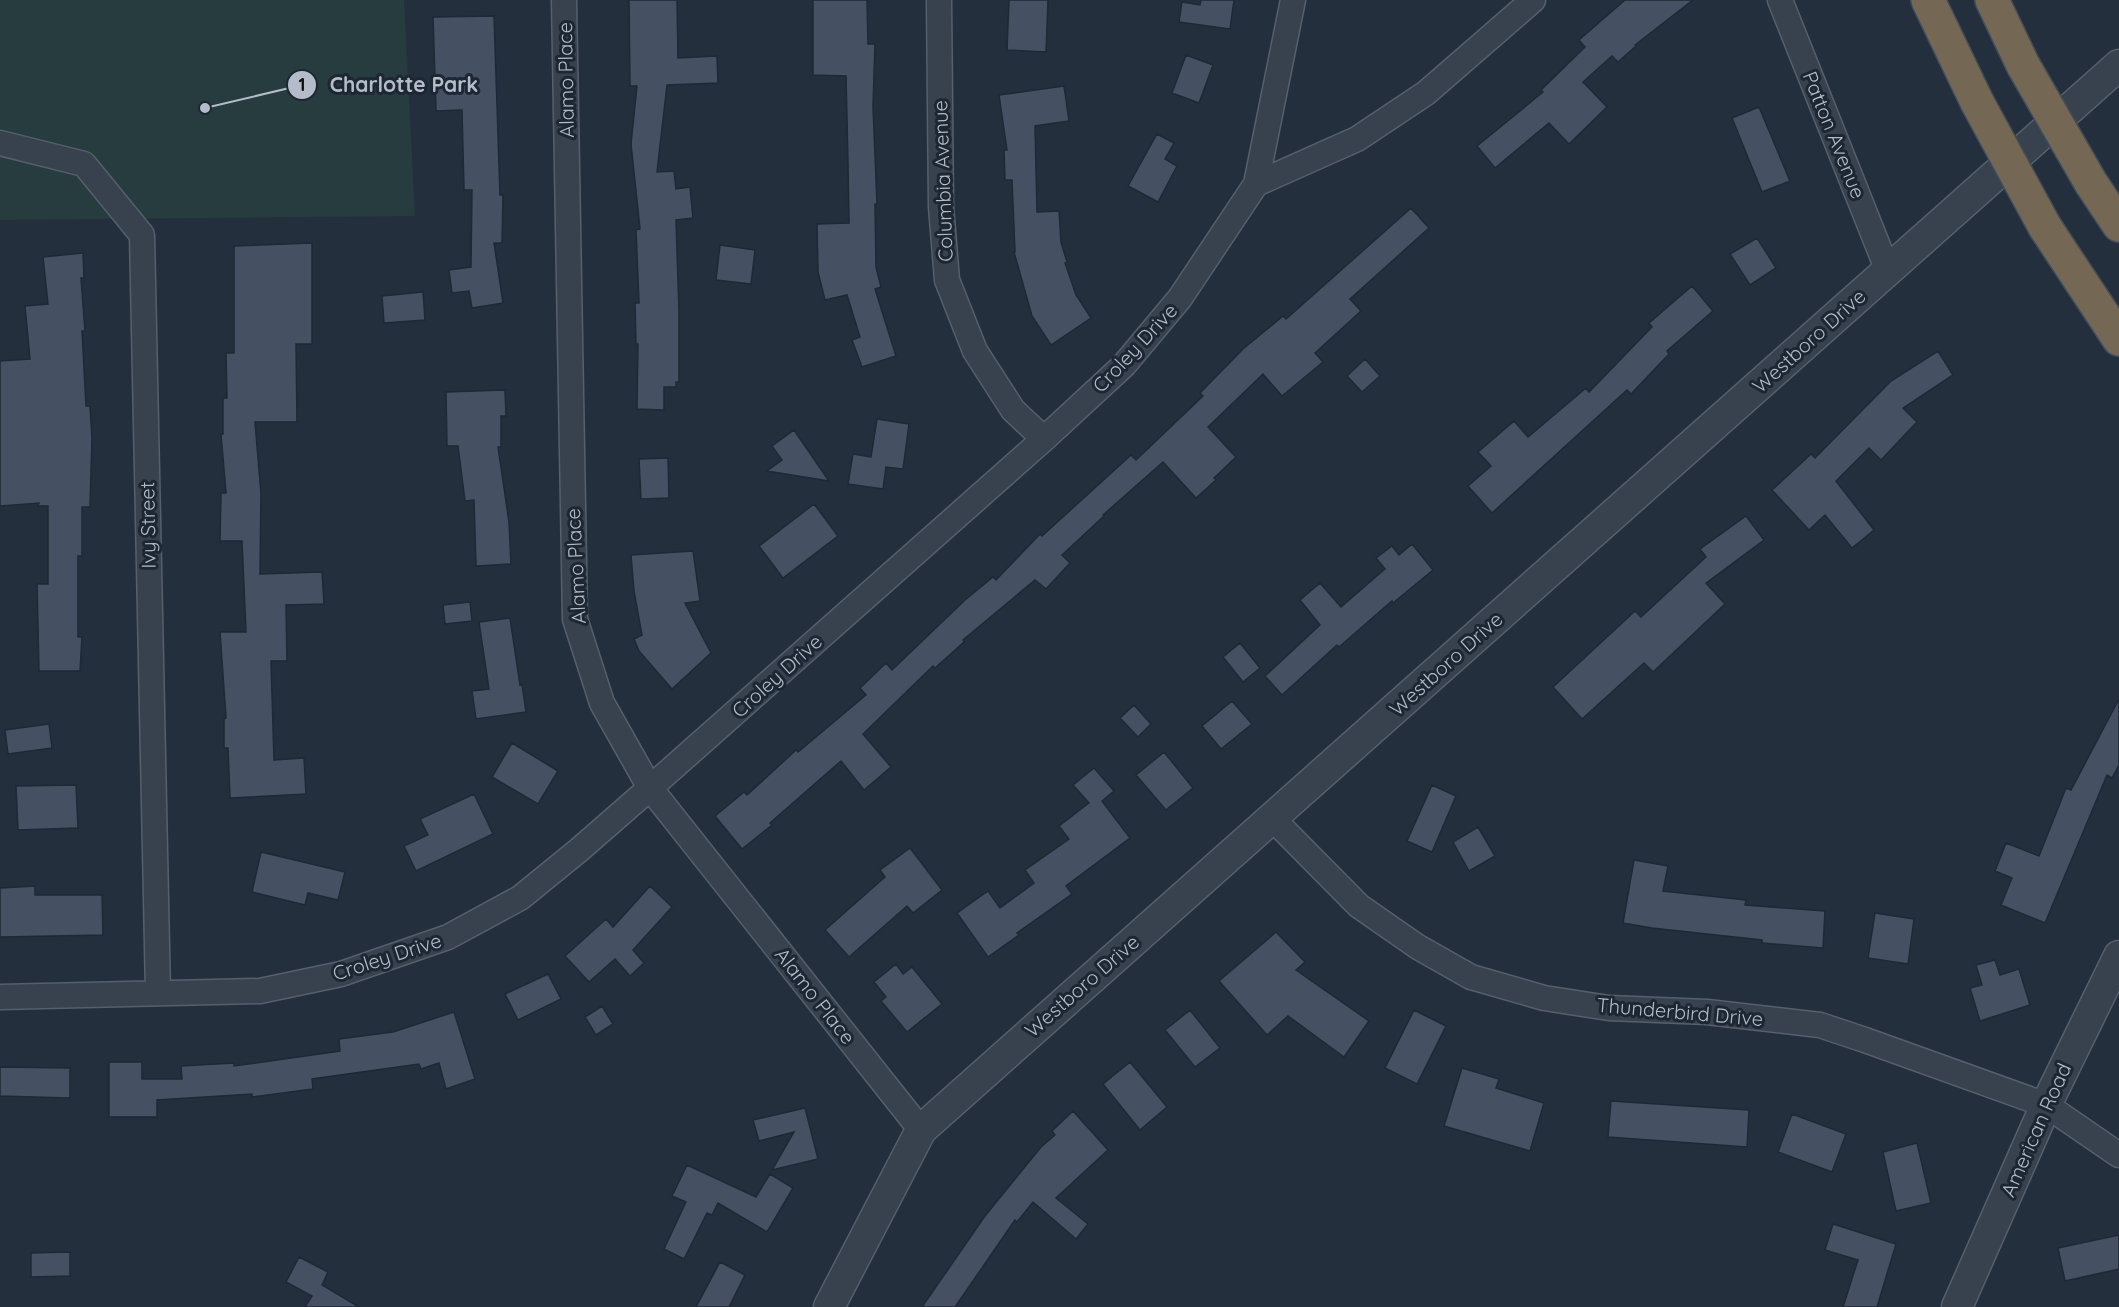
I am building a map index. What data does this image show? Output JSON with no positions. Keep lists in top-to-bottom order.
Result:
{
  "streets": {
    "street": [
      "Alamo Place",
      "Patton Avenue",
      "Columbia Avenue",
      "Westboro Drive",
      "Croley Drive",
      "Ivy Street",
      "Thunderbird Drive",
      "American Road"
    ]
  },
  "crossings": [
    ["Alamo Place", "Westboro Drive"],
    ["Alamo Place", "Croley Drive"],
    ["Patton Avenue", "Westboro Drive"],
    ["Columbia Avenue", "Croley Drive"],
    ["Westboro Drive", "Thunderbird Drive"],
    ["Croley Drive", "Ivy Street"],
    ["Thunderbird Drive", "American Road"]
  ],
  "places": ["Charlotte Park"]
}
